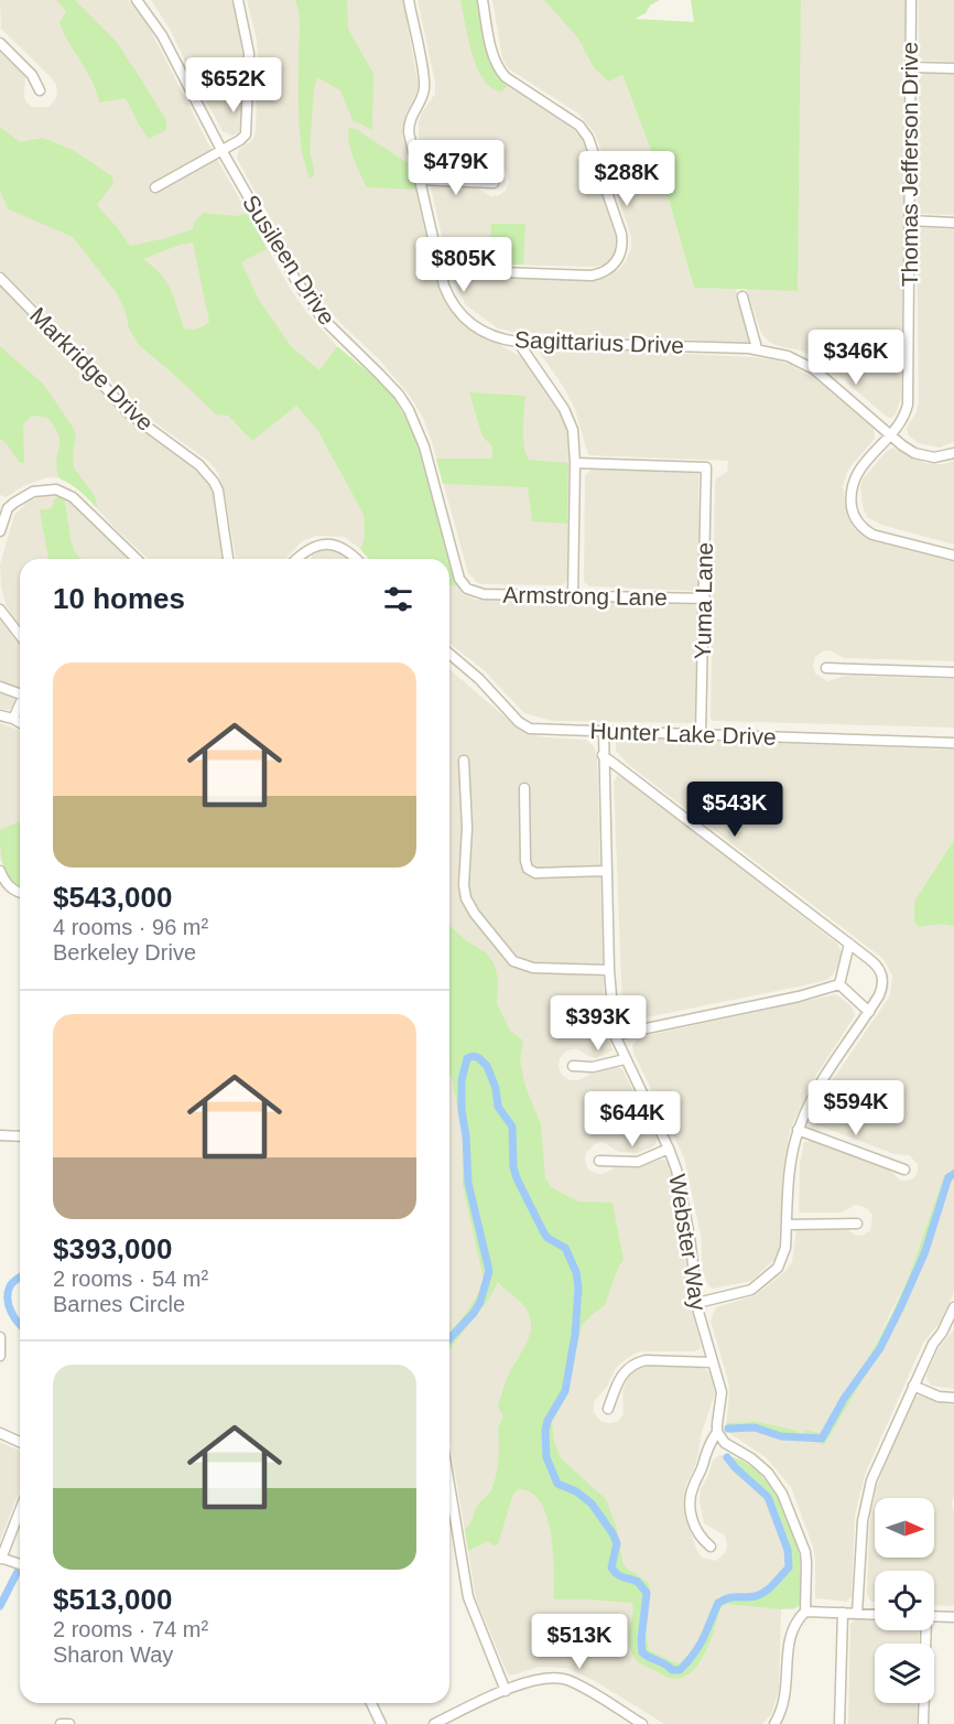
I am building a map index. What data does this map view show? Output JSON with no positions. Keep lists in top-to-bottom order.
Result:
{
  "streets": {
    "street": [
      "Thomas Jefferson Drive",
      "Susileen Drive",
      "Sagittarius Drive",
      "Markridge Drive",
      "Armstrong Lane",
      "Yuma Lane",
      "Hunter Lake Drive",
      "Webster Way"
    ]
  },
  "crossings": [
    ["Thomas Jefferson Drive", "Sagittarius Drive"],
    ["Susileen Drive", "Armstrong Lane"],
    ["Armstrong Lane", "Yuma Lane"],
    ["Yuma Lane", "Hunter Lake Drive"],
    ["Hunter Lake Drive", "Webster Way"]
  ],
  "north": "right",
  "page": {
    "price": [
      "$652K",
      "$479K",
      "$288K",
      "$805K",
      "$346K",
      "$543K",
      "$393K",
      "$594K",
      "$644K",
      "$513K"
    ],
    "heading": "10 homes",
    "list": [
      {
        "name": "$543,000",
        "note": "4 rooms · 96 m² · Berkeley Drive"
      },
      {
        "name": "$393,000",
        "note": "2 rooms · 54 m² · Barnes Circle"
      },
      {
        "name": "$513,000",
        "note": "2 rooms · 74 m² · Sharon Way"
      }
    ]
  }
}
